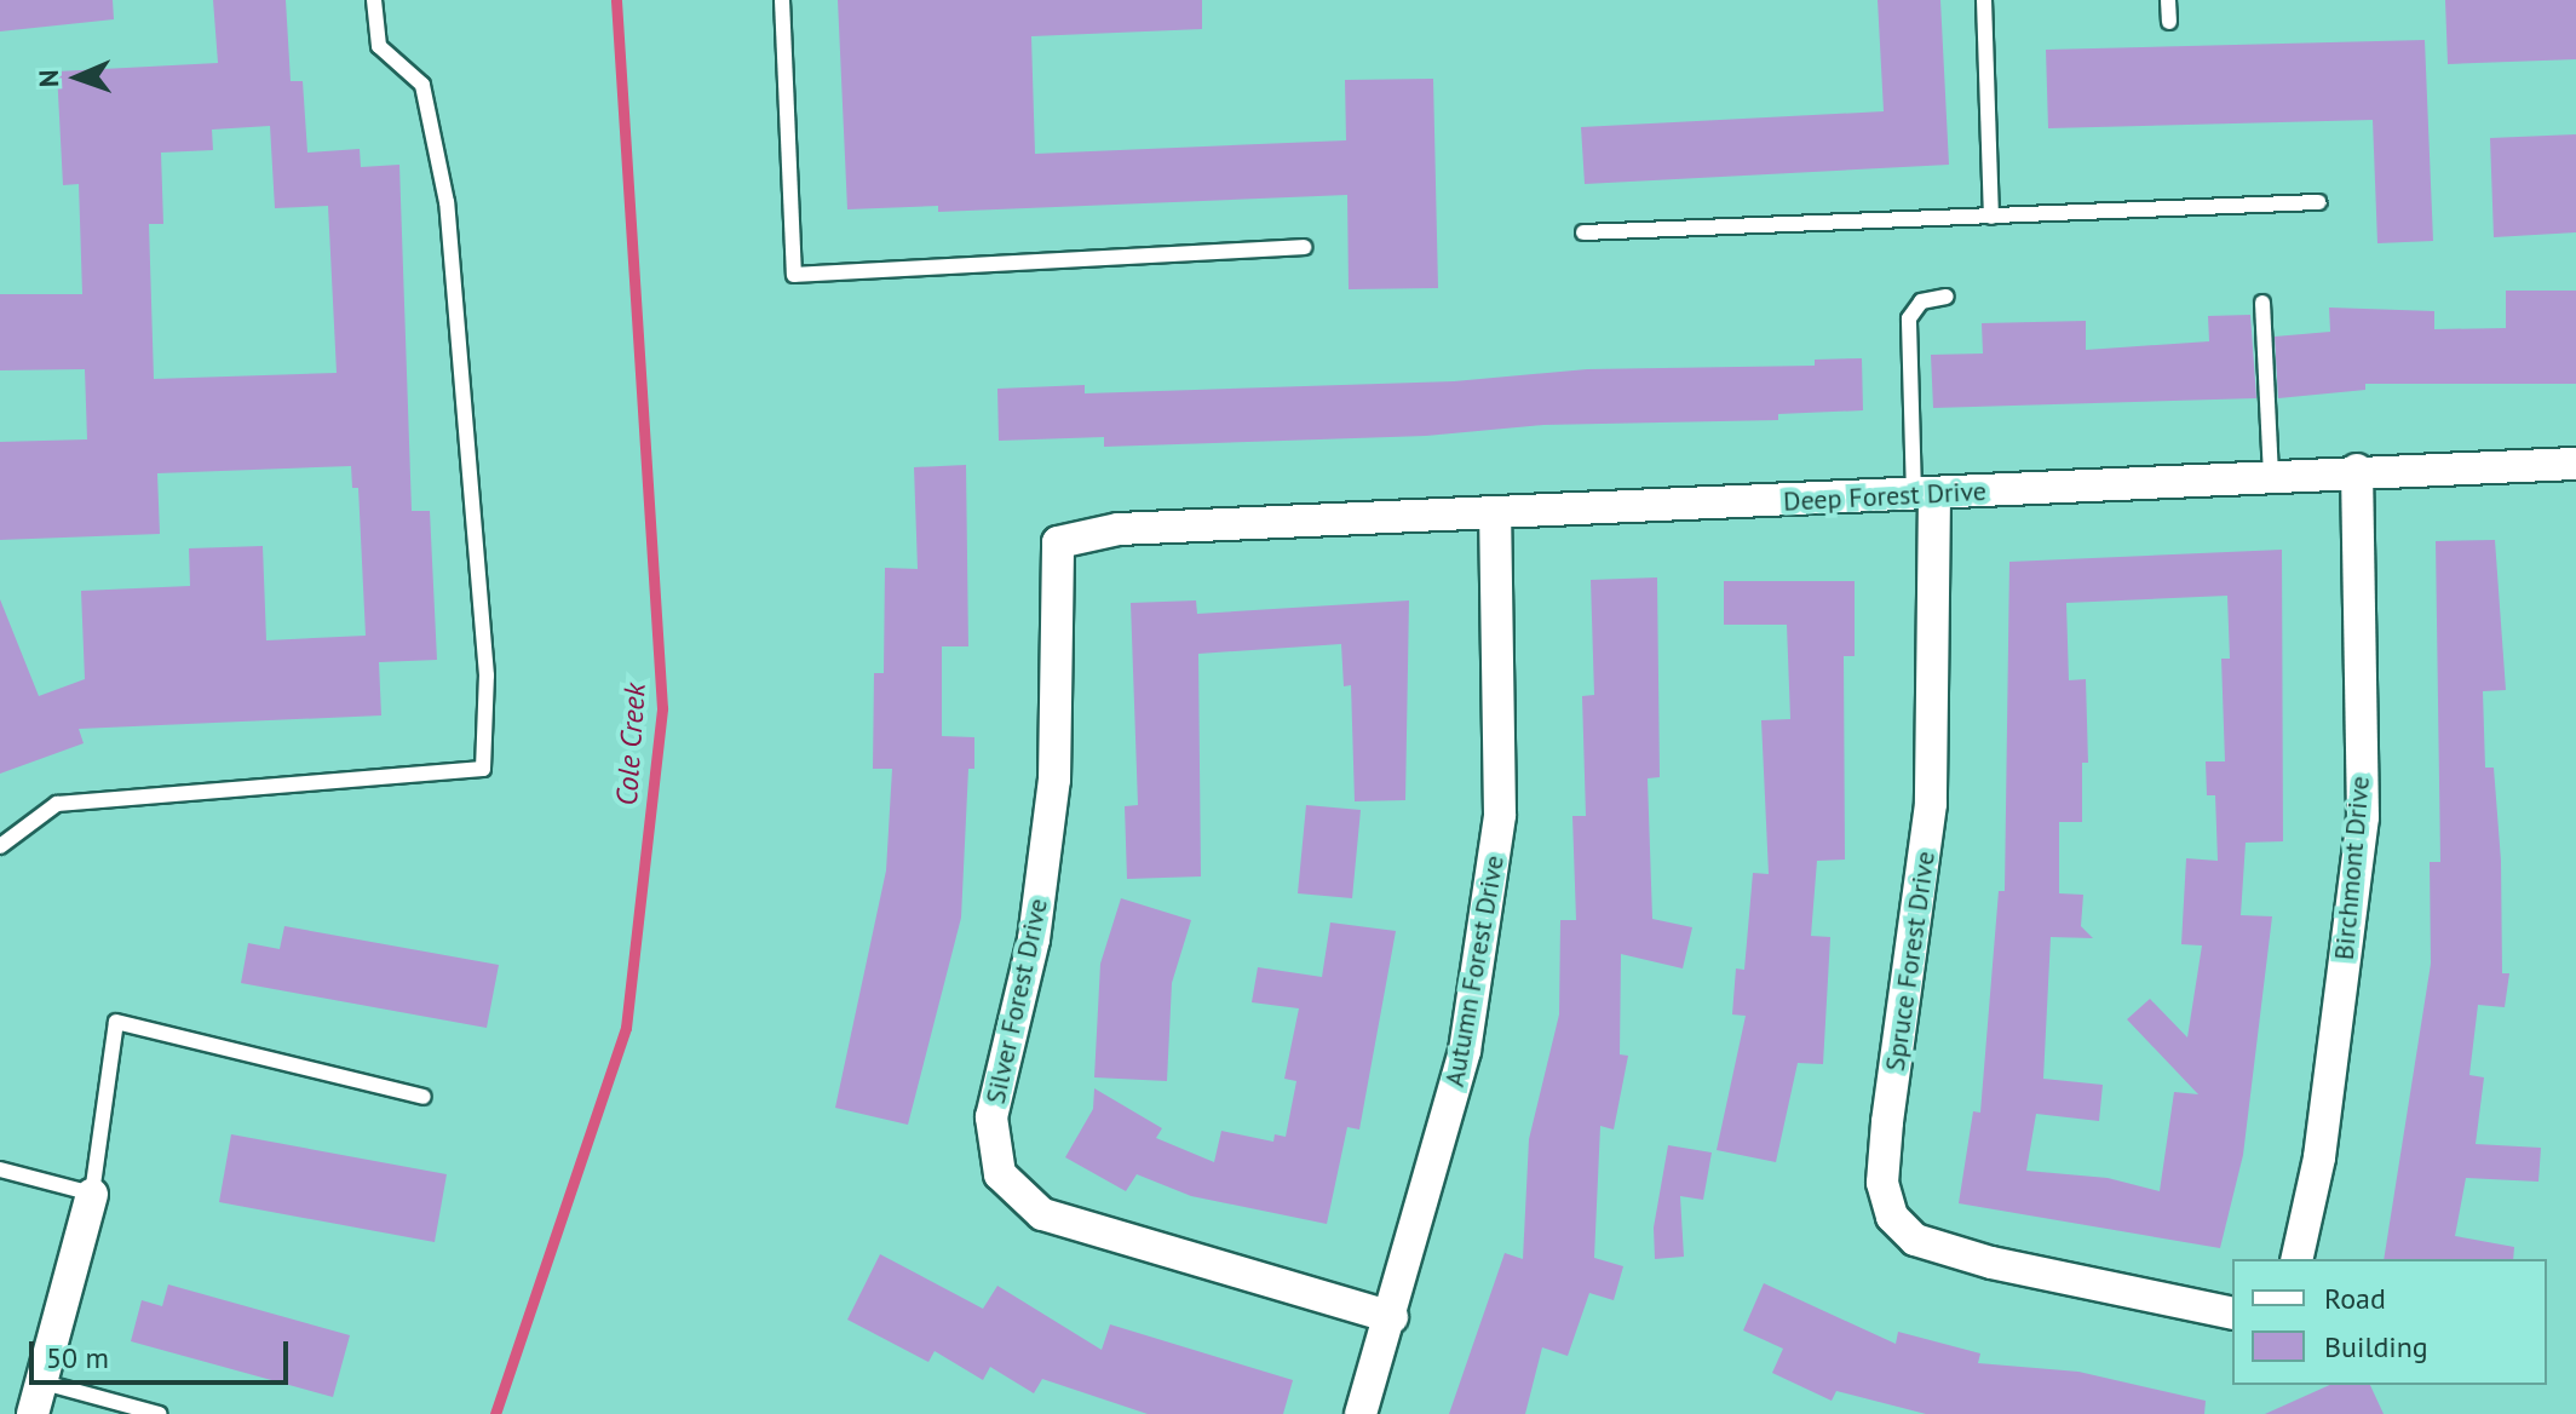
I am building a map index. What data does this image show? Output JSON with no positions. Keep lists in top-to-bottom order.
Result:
{
  "streets": {
    "street": [
      "Deep Forest Drive",
      "Birchmont Drive",
      "Spruce Forest Drive",
      "Autumn Forest Drive",
      "Silver Forest Drive"
    ]
  },
  "crossings": [
    ["Deep Forest Drive", "Birchmont Drive"],
    ["Deep Forest Drive", "Spruce Forest Drive"],
    ["Deep Forest Drive", "Autumn Forest Drive"],
    ["Deep Forest Drive", "Silver Forest Drive"],
    ["Autumn Forest Drive", "Silver Forest Drive"]
  ],
  "water": ["Cole Creek"],
  "legend": ["Road", "Building"],
  "scale_bar": "50 m",
  "north": "left"
}
